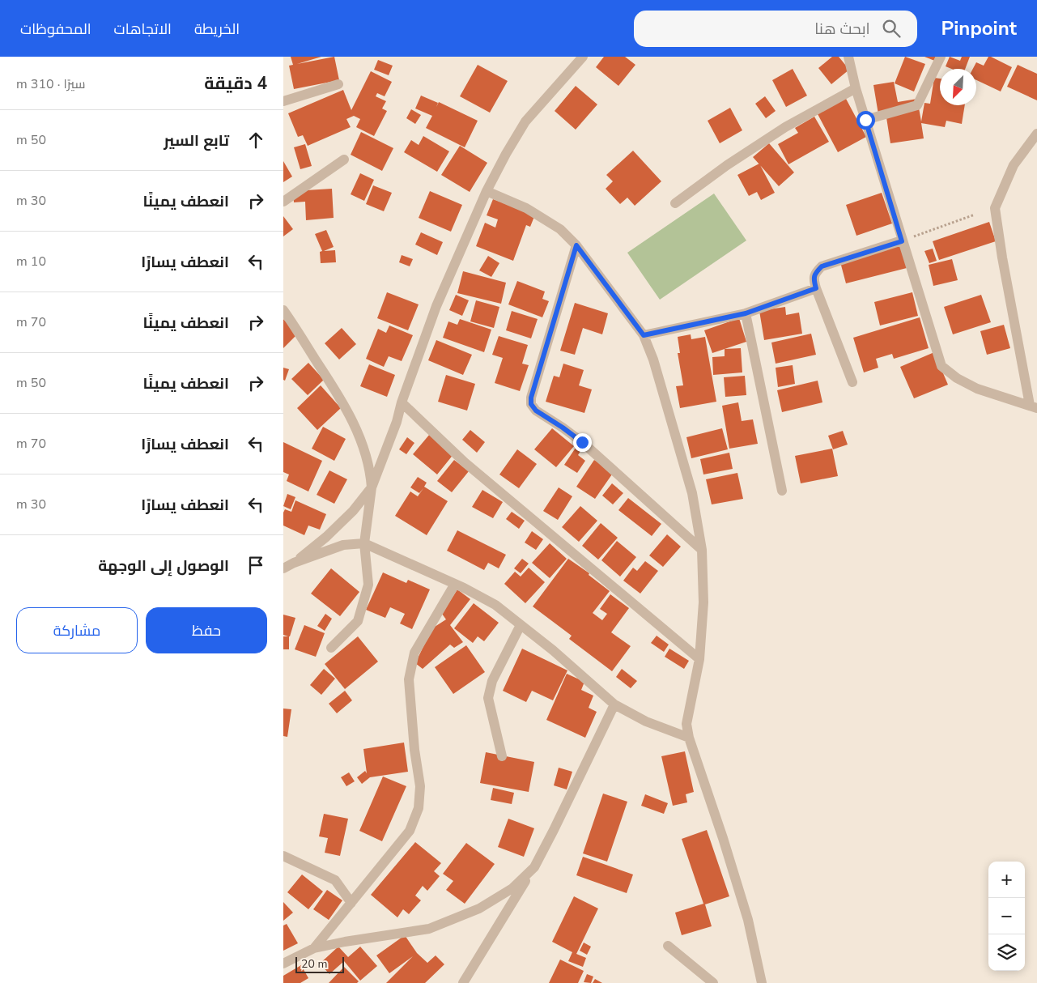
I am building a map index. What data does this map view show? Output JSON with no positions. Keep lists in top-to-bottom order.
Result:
{
  "scale_bar": "20 m",
  "north": "bottom left",
  "page": {
    "header": "Pinpoint",
    "search": "ابحث هنا",
    "nav": ["الخريطة", "الاتجاهات", "المحفوظات"],
    "heading": ["4 دقيقة", "سيرًا · 310 m"],
    "list": [
      ["تابع السير", "50 m"],
      ["انعطف يمينًا", "30 m"],
      ["انعطف يسارًا", "10 m"],
      ["انعطف يمينًا", "70 m"],
      ["انعطف يمينًا", "50 m"],
      ["انعطف يسارًا", "70 m"],
      ["انعطف يسارًا", "30 m"],
      "الوصول إلى الوجهة"
    ],
    "buttons": ["حفظ", "مشاركة"],
    "map_buttons": ["+", "−"],
    "scale": "20 m"
  }
}
